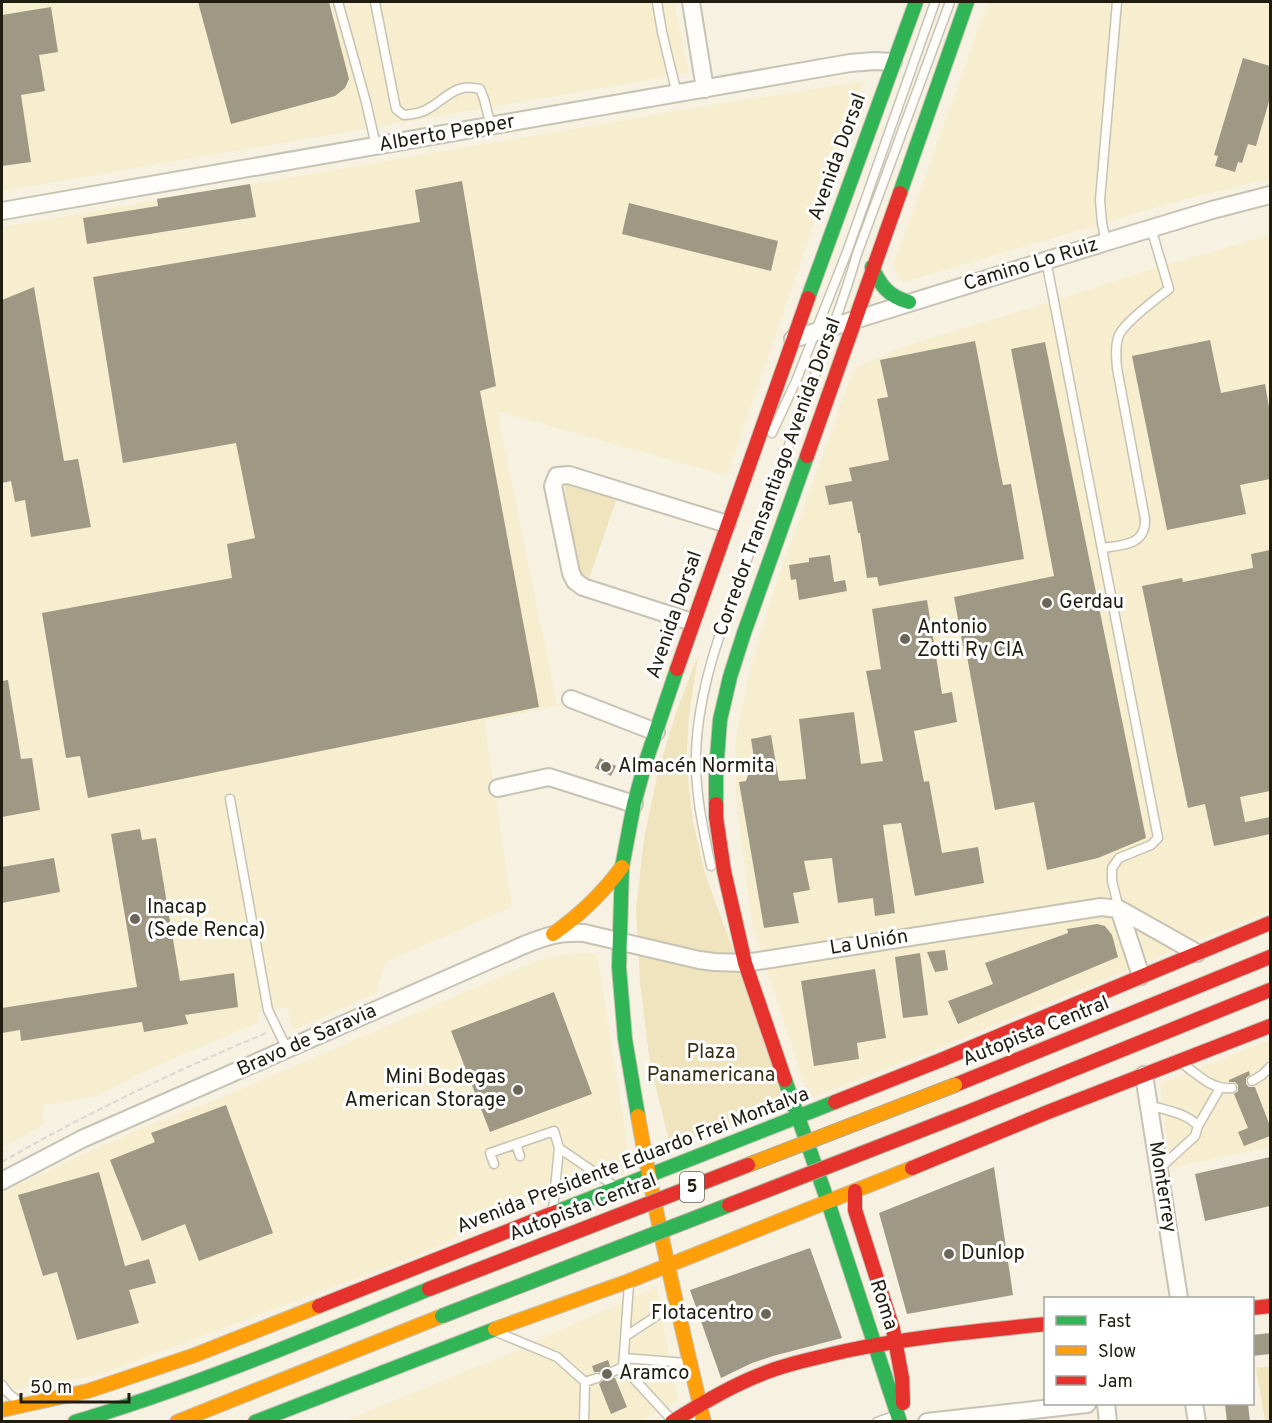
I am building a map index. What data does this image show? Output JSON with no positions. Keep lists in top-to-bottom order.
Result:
{
  "streets": {
    "main road": [
      "Avenida Dorsal",
      "Autopista Central",
      "Avenida Presidente Eduardo Frei Montalva",
      "5",
      "Roma"
    ],
    "street": [
      "Alberto Pepper",
      "Camino Lo Ruiz",
      "La Unión",
      "Bravo de Saravia",
      "Monterrey"
    ],
    "lane": ["Corredor Transantiago Avenida Dorsal"]
  },
  "crossings": [
    ["Alberto Pepper", "Avenida Dorsal"],
    ["Avenida Dorsal", "Camino Lo Ruiz"],
    ["Avenida Dorsal", "Corredor Transantiago Avenida Dorsal"],
    ["Avenida Dorsal", "La Unión"],
    ["Avenida Dorsal", "Bravo de Saravia"],
    ["Avenida Dorsal", "Avenida Presidente Eduardo Frei Montalva"],
    ["Camino Lo Ruiz", "Corredor Transantiago Avenida Dorsal"],
    ["La Unión", "Bravo de Saravia"],
    ["La Unión", "Avenida Presidente Eduardo Frei Montalva"]
  ],
  "parks": ["Plaza Panamericana"],
  "places": [
    "Gerdau",
    "Antonio Zotti Ry CIA",
    "Almacén Normita",
    "Inacap (Sede Renca)",
    "Mini Bodegas American Storage",
    "Dunlop",
    "Flotacentro",
    "Aramco"
  ],
  "legend": ["Fast", "Slow", "Jam"],
  "scale_bar": "50 m"
}
